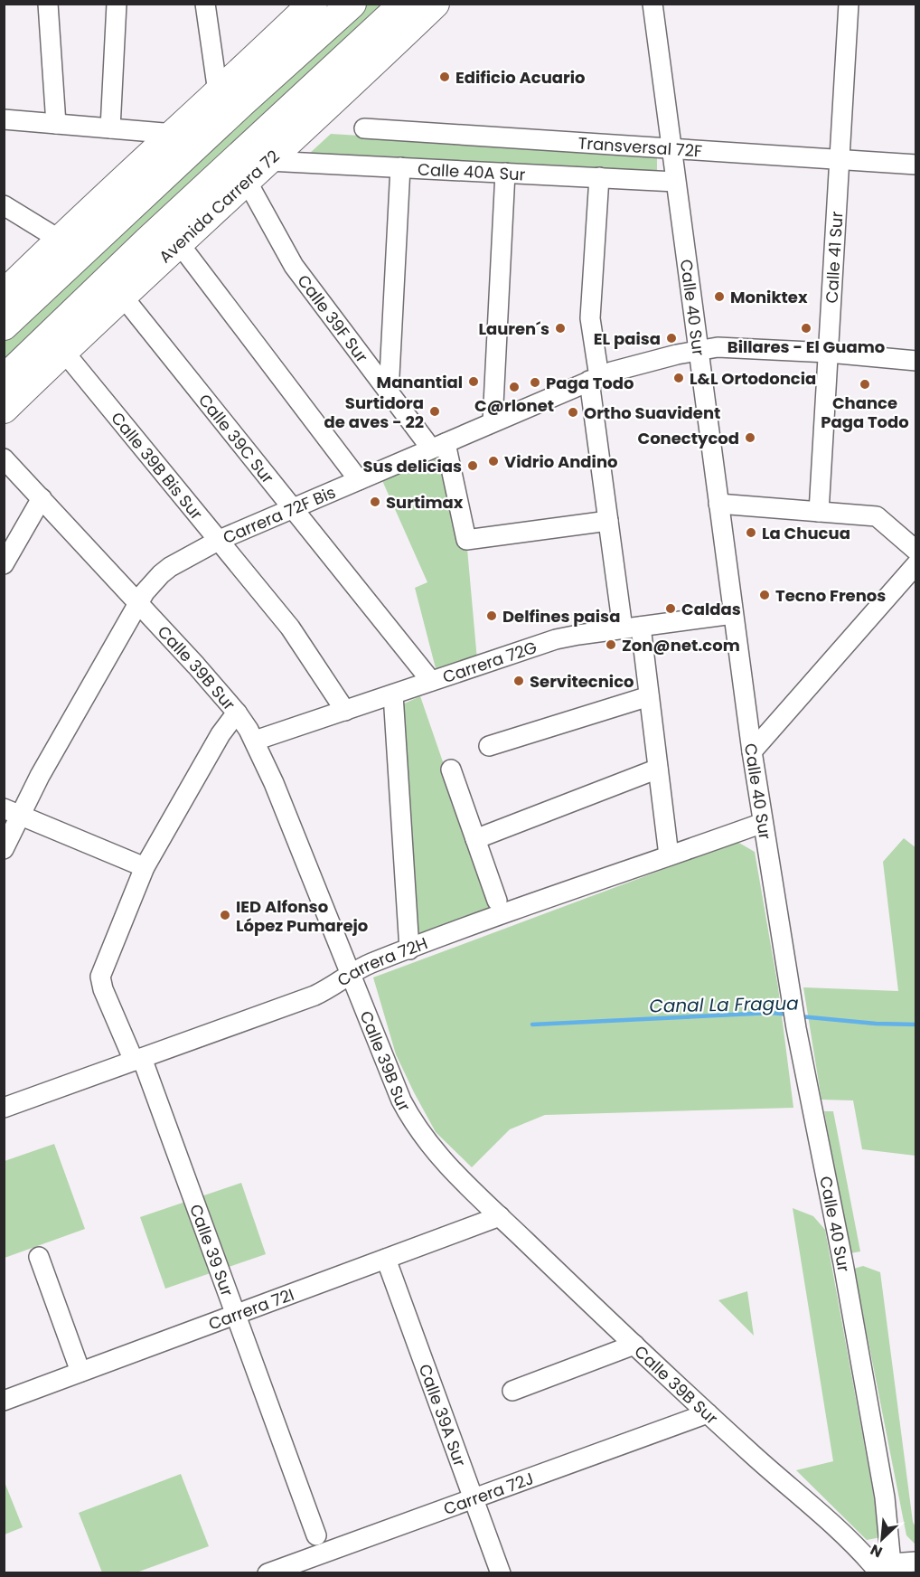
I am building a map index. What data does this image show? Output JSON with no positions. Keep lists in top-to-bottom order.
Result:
{
  "streets": {
    "highway": ["Avenida Carrera 72"],
    "street": [
      "Transversal 72F",
      "Calle 40A Sur",
      "Calle 41 Sur",
      "Calle 40 Sur",
      "Calle 39F Sur",
      "Calle 39C Sur",
      "Calle 39B Bis Sur",
      "Carrera 72F Bis",
      "Carrera 72G",
      "Calle 39B Sur",
      "Carrera 72H",
      "Calle 39 Sur",
      "Carrera 72I",
      "Calle 39A Sur",
      "Carrera 72J"
    ]
  },
  "crossings": [
    ["Transversal 72F", "Calle 41 Sur"],
    ["Transversal 72F", "Calle 40 Sur"],
    ["Calle 40A Sur", "Avenida Carrera 72"],
    ["Calle 40A Sur", "Calle 40 Sur"],
    ["Avenida Carrera 72", "Calle 39F Sur"],
    ["Avenida Carrera 72", "Calle 39C Sur"],
    ["Avenida Carrera 72", "Calle 39B Bis Sur"],
    ["Calle 41 Sur", "Carrera 72F Bis"],
    ["Calle 40 Sur", "Carrera 72F Bis"],
    ["Calle 40 Sur", "Carrera 72G"],
    ["Calle 40 Sur", "Calle 39B Sur"],
    ["Calle 40 Sur", "Carrera 72H"],
    ["Calle 39F Sur", "Carrera 72F Bis"],
    ["Calle 39C Sur", "Carrera 72F Bis"],
    ["Calle 39C Sur", "Carrera 72G"],
    ["Calle 39B Bis Sur", "Carrera 72F Bis"],
    ["Calle 39B Bis Sur", "Carrera 72G"],
    ["Carrera 72F Bis", "Calle 39B Sur"],
    ["Carrera 72G", "Calle 39B Sur"],
    ["Calle 39B Sur", "Carrera 72H"],
    ["Calle 39B Sur", "Carrera 72I"],
    ["Calle 39B Sur", "Carrera 72J"],
    ["Carrera 72H", "Calle 39 Sur"],
    ["Calle 39 Sur", "Carrera 72I"],
    ["Carrera 72I", "Calle 39A Sur"],
    ["Calle 39A Sur", "Carrera 72J"]
  ],
  "water": ["Canal La Fragua"],
  "places": [
    "Edificio Acuario",
    "Moniktex",
    "Lauren´s",
    "Billares - El Guamo",
    "EL paisa",
    "L&L Ortodoncia",
    "Manantial",
    "Paga Todo",
    "Chance Paga Todo",
    "C@rlonet",
    "Surtidora de aves - 22",
    "Ortho Suavident",
    "Conectycod",
    "Vidrio Andino",
    "Sus delicias",
    "Surtimax",
    "La Chucua",
    "Tecno Frenos",
    "Caldas",
    "Delfines paisa",
    "Zon@net.com",
    "Servitecnico",
    "IED Alfonso López Pumarejo"
  ],
  "north": "bottom left"
}
